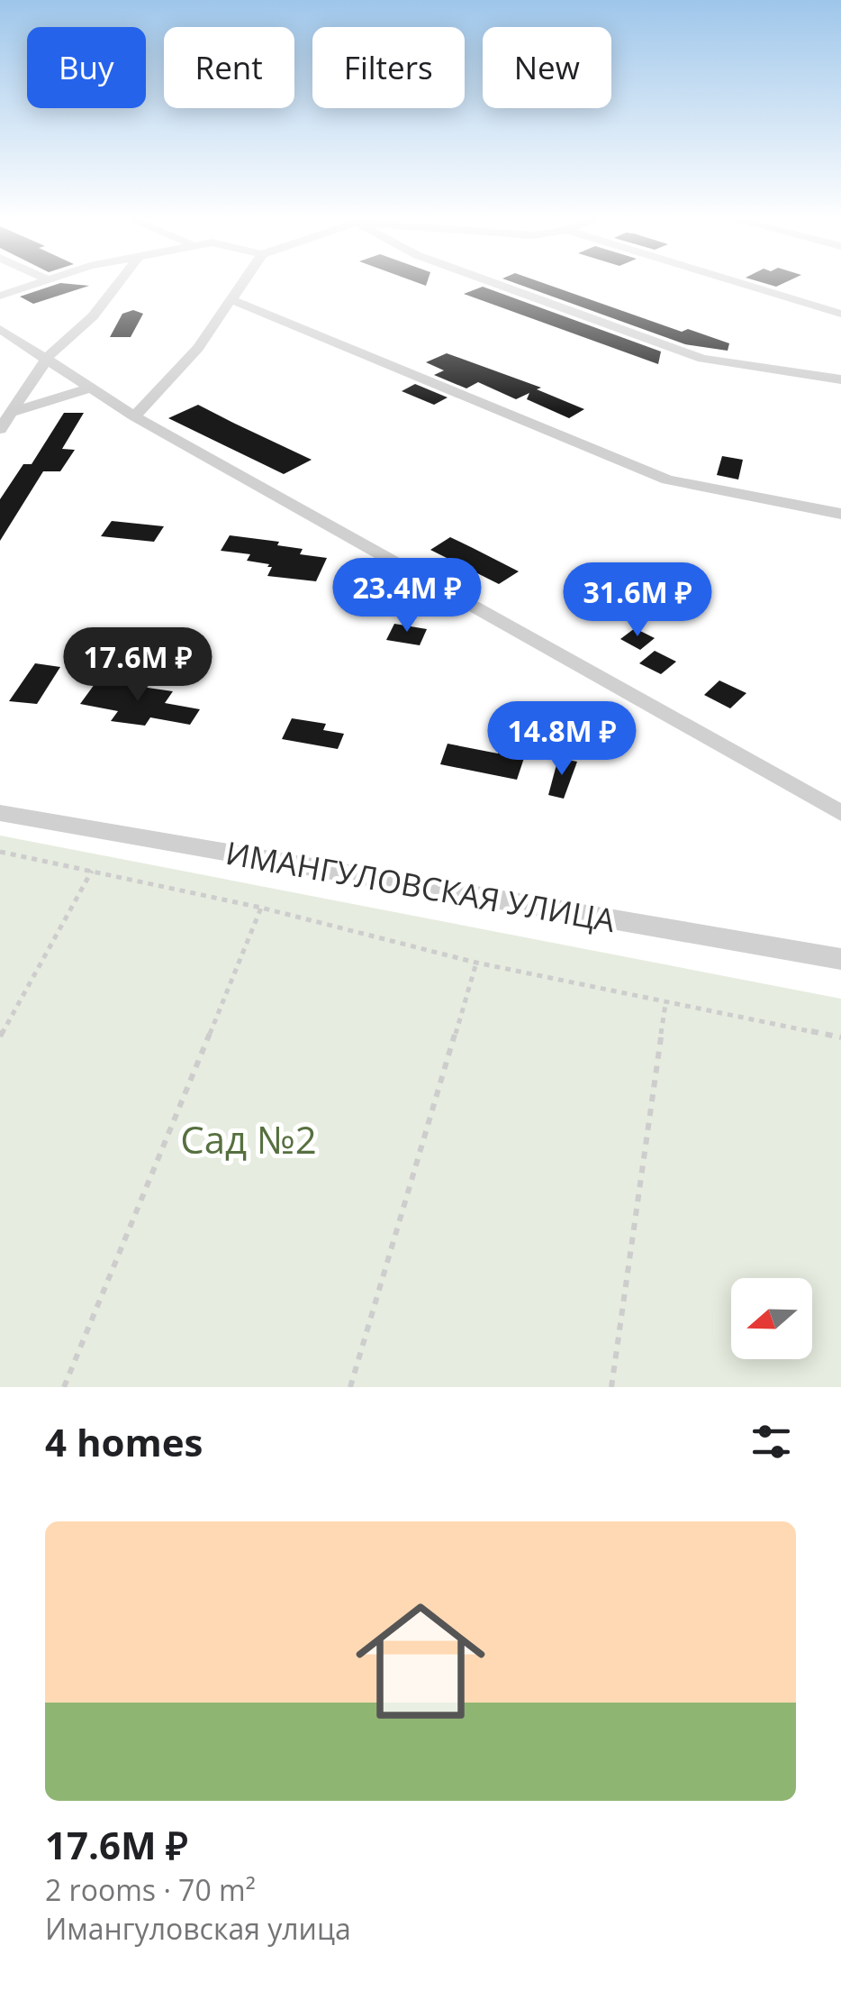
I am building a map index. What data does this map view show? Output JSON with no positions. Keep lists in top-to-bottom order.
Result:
{
  "streets": {
    "street": ["ИМАНГУЛОВСКАЯ УЛИЦА"]
  },
  "parks": ["Сад №2"],
  "north": "left",
  "page": {
    "chip": [
      "Buy",
      "Rent",
      "Filters",
      "New"
    ],
    "price": [
      "23.4M ₽",
      "31.6M ₽",
      "17.6M ₽",
      "14.8M ₽"
    ],
    "heading": "4 homes",
    "list": [
      {
        "name": "17.6M ₽",
        "note": "2 rooms · 70 m² · Имангуловская улица"
      }
    ]
  }
}
